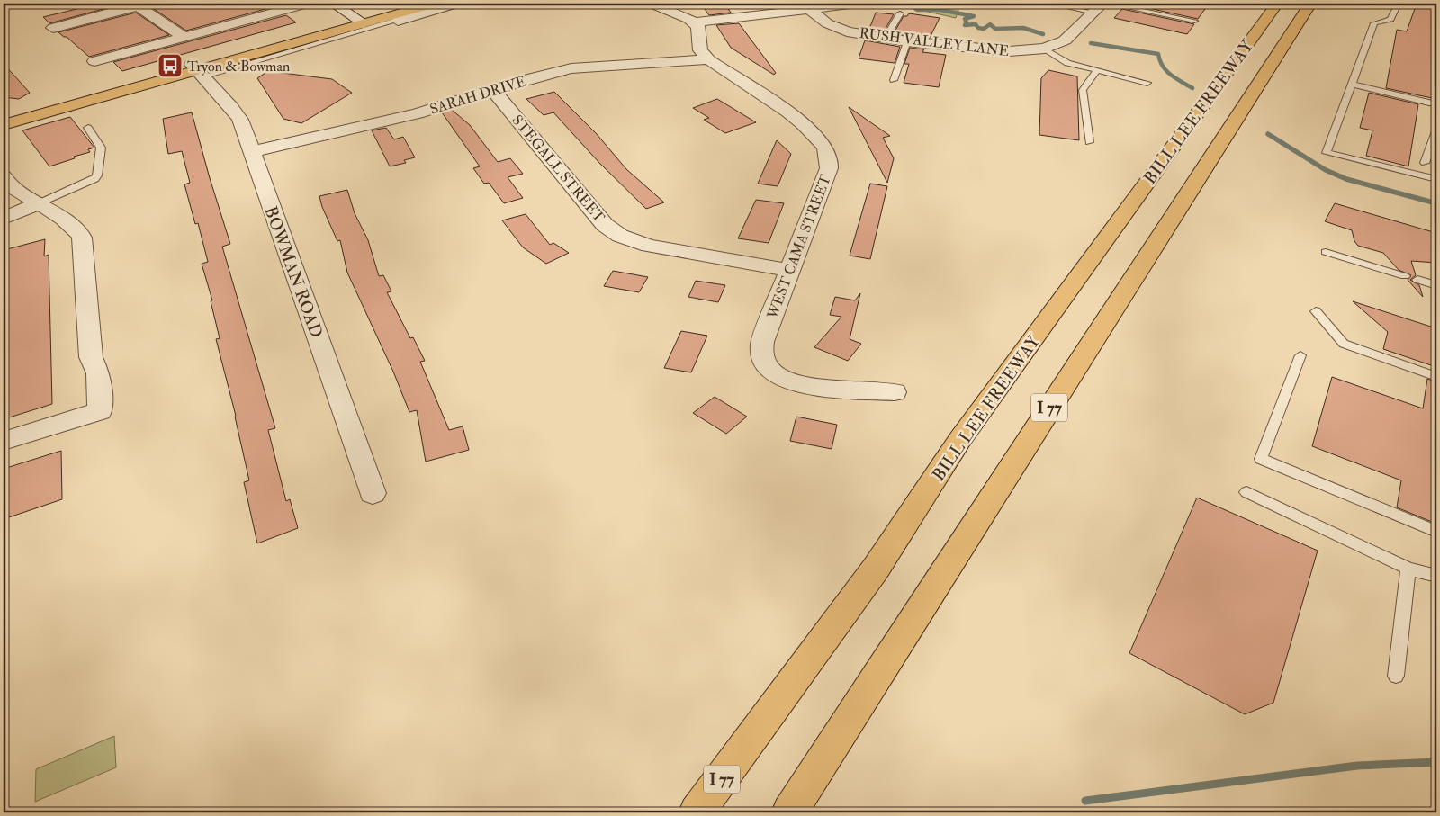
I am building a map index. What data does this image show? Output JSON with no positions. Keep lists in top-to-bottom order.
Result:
{
  "streets": {
    "main road": ["BILL LEE FREEWAY", "I 77"],
    "street": [
      "RUSH VALLEY LANE",
      "SARAH DRIVE",
      "STEGALL STREET",
      "WEST CAMA STREET",
      "BOWMAN ROAD"
    ]
  },
  "crossings": [
    ["SARAH DRIVE", "STEGALL STREET"],
    ["SARAH DRIVE", "WEST CAMA STREET"],
    ["SARAH DRIVE", "BOWMAN ROAD"],
    ["STEGALL STREET", "WEST CAMA STREET"]
  ],
  "places": {
    "bus stop": ["Tryon & Bowman"]
  }
}
